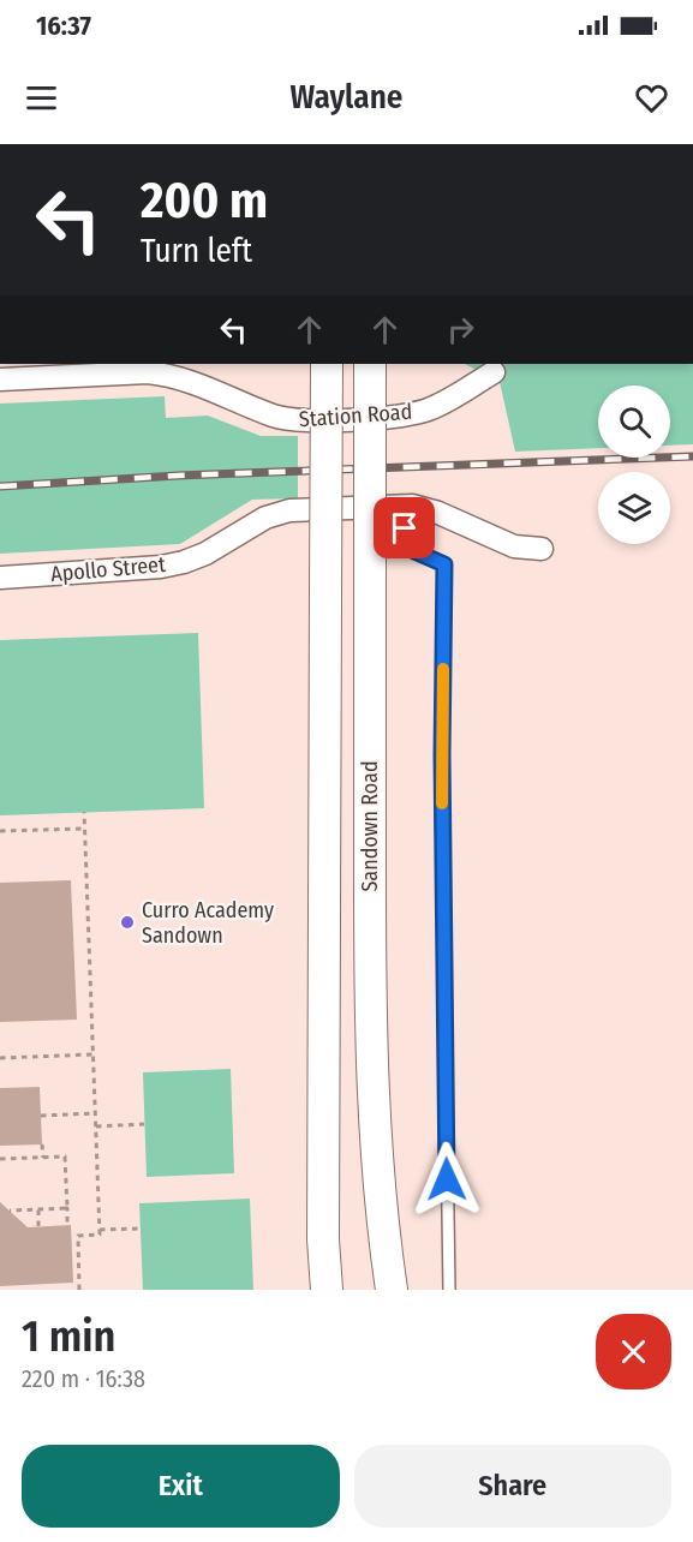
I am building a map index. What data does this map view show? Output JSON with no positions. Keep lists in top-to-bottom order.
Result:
{
  "streets": {
    "main road": ["Sandown Road"],
    "street": ["Station Road", "Apollo Street"]
  },
  "places": ["Curro Academy Sandown"],
  "page": {
    "status": "16:37",
    "header": "Waylane",
    "turn": ["200 m", "Turn left"],
    "heading": ["1 min", "220 m · 16:38"],
    "buttons": ["Exit", "Share"]
  }
}
